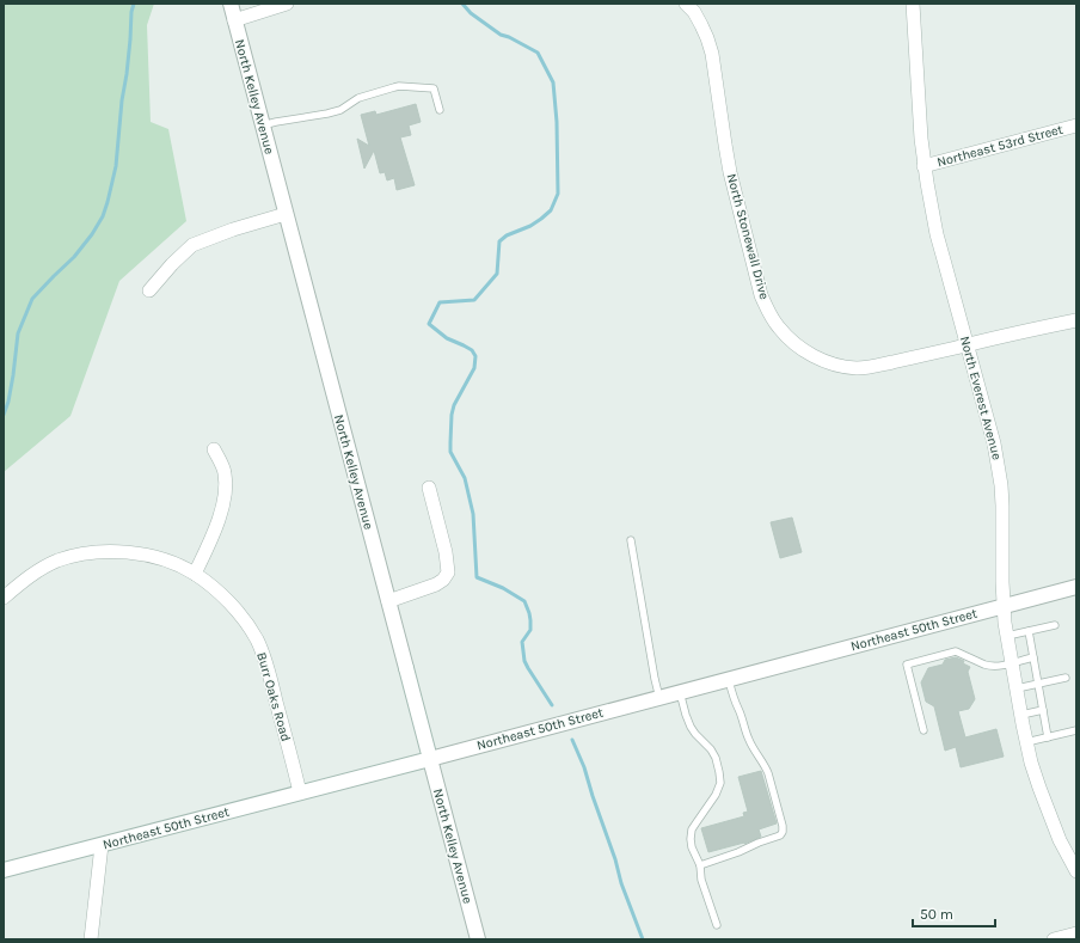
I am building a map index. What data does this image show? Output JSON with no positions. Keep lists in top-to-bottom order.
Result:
{
  "streets": {
    "street": [
      "North Kelley Avenue",
      "Northeast 53rd Street",
      "North Stonewall Drive",
      "North Everest Avenue",
      "Northeast 50th Street",
      "Burr Oaks Road"
    ]
  },
  "crossings": [
    ["North Kelley Avenue", "Northeast 50th Street"],
    ["Northeast 53rd Street", "North Everest Avenue"],
    ["North Stonewall Drive", "North Everest Avenue"],
    ["North Everest Avenue", "Northeast 50th Street"],
    ["Northeast 50th Street", "Burr Oaks Road"]
  ],
  "scale_bar": "50 m"
}
